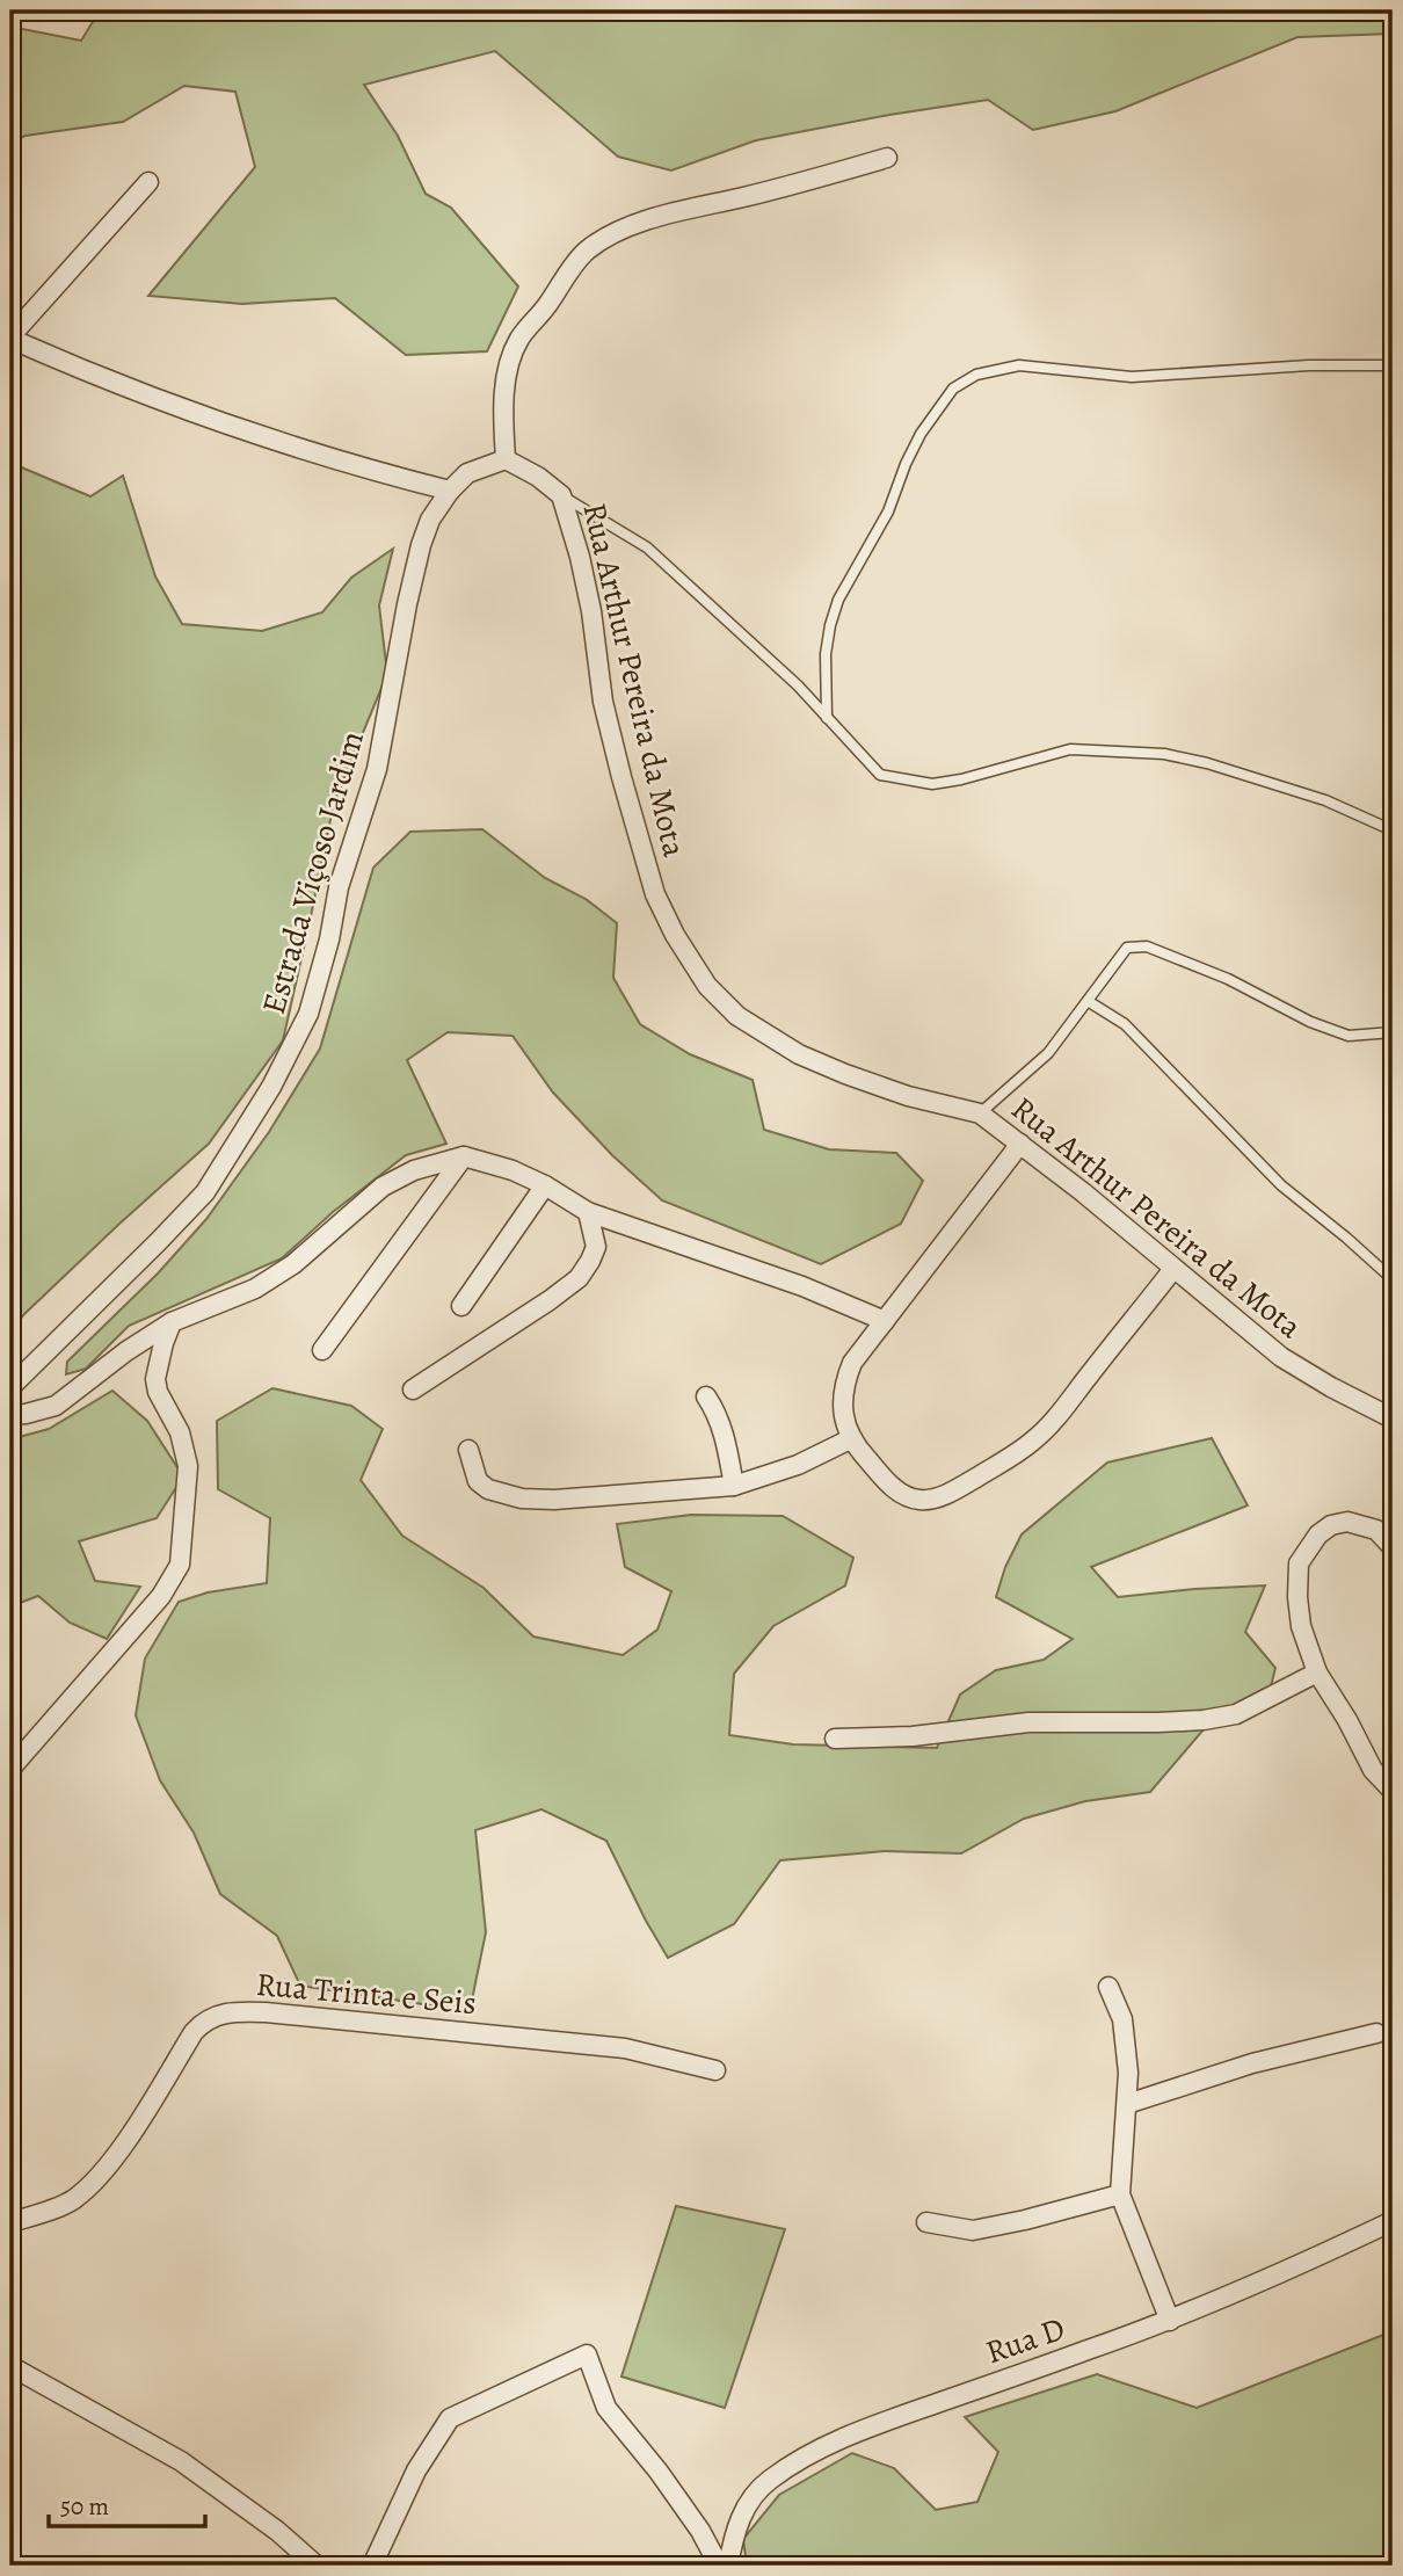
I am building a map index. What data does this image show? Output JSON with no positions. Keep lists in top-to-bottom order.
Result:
{
  "streets": {
    "street": [
      "Rua Arthur Pereira da Mota",
      "Estrada Viçoso Jardim",
      "Rua Trinta e Seis",
      "Rua D"
    ]
  },
  "crossings": [
    ["Rua Arthur Pereira da Mota", "Estrada Viçoso Jardim"]
  ],
  "scale_bar": "50 m"
}
